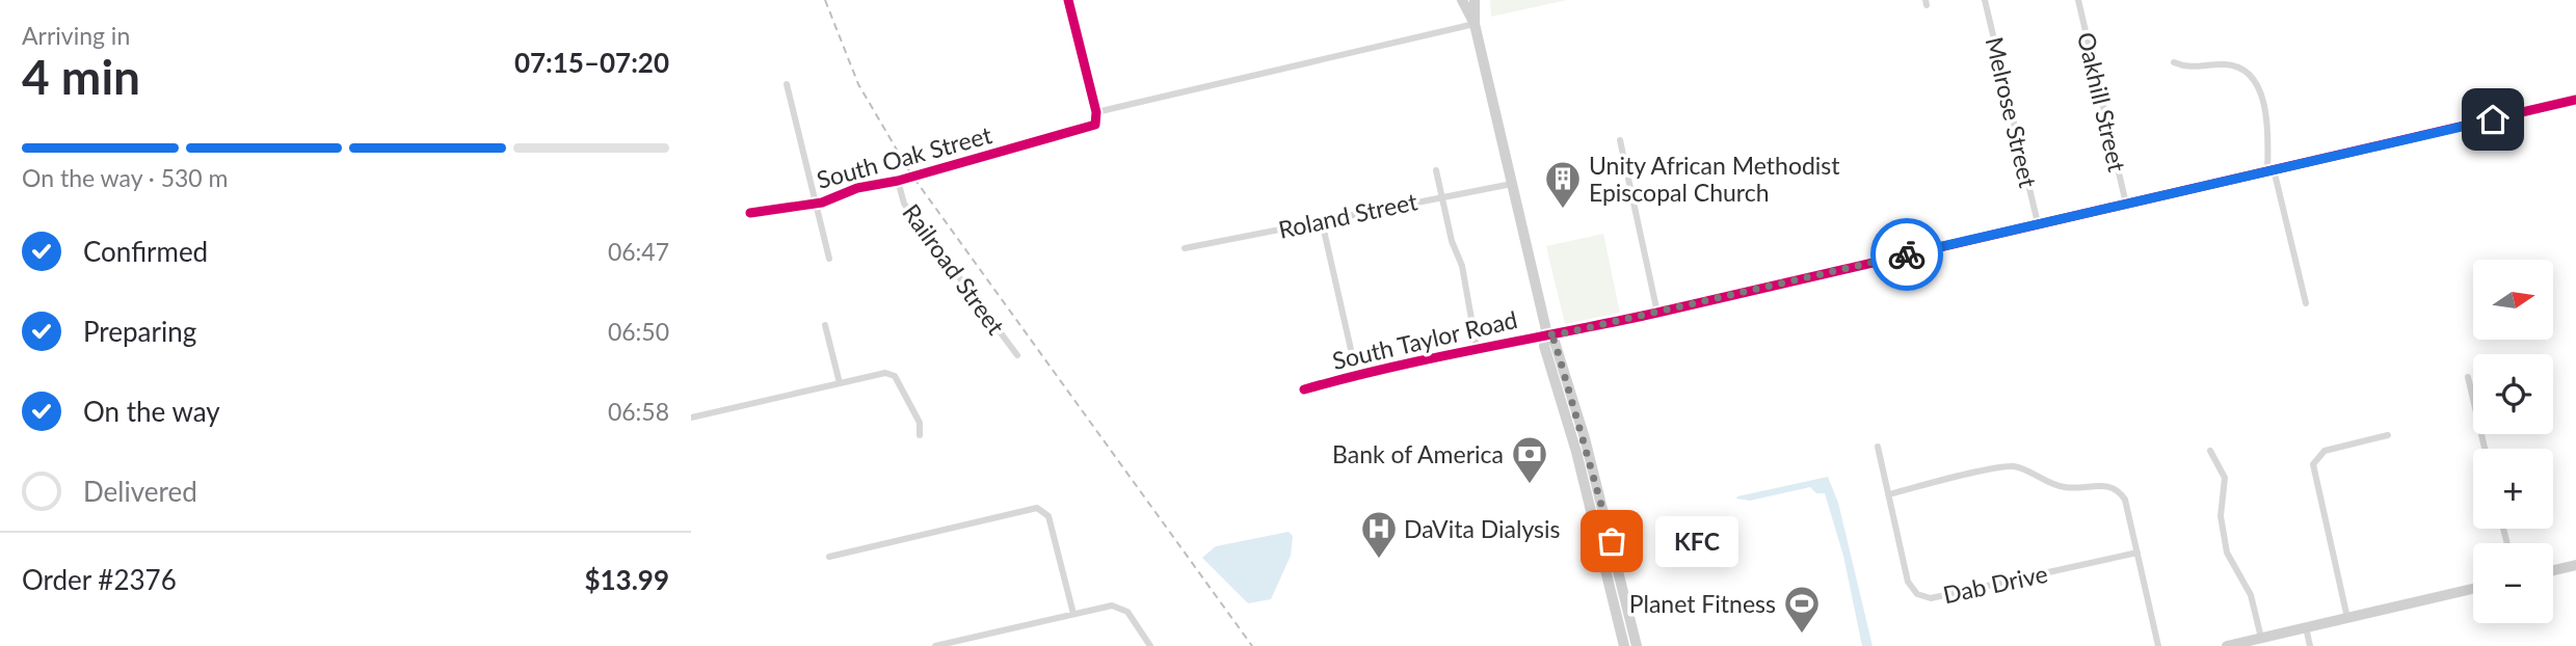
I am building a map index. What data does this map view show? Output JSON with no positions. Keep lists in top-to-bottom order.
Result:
{
  "streets": {
    "street": [
      "Oakhill Street",
      "Melrose Street",
      "South Oak Street",
      "Roland Street",
      "Railroad Street",
      "South Taylor Road",
      "Dab Drive"
    ]
  },
  "crossings": [
    ["Oakhill Street", "South Taylor Road"],
    ["Melrose Street", "South Taylor Road"],
    ["South Oak Street", "Railroad Street"]
  ],
  "places": {
    "building": ["Unity African Methodist Episcopal Church"],
    "bank": ["Bank of America"],
    "other": ["KFC"],
    "hospital": ["DaVita Dialysis"],
    "sports": ["Planet Fitness"]
  },
  "north": "right",
  "page": {
    "heading": ["4 min", "Arriving in", "07:15–07:20"],
    "panel": ["Order #2376", "$13.99"],
    "bar": "On the way · 530 m",
    "list": [
      ["Confirmed", "06:47"],
      ["Preparing", "06:50"],
      ["On the way", "06:58"],
      "Delivered"
    ],
    "map_buttons": ["+", "−"],
    "bubble": "KFC"
  }
}
